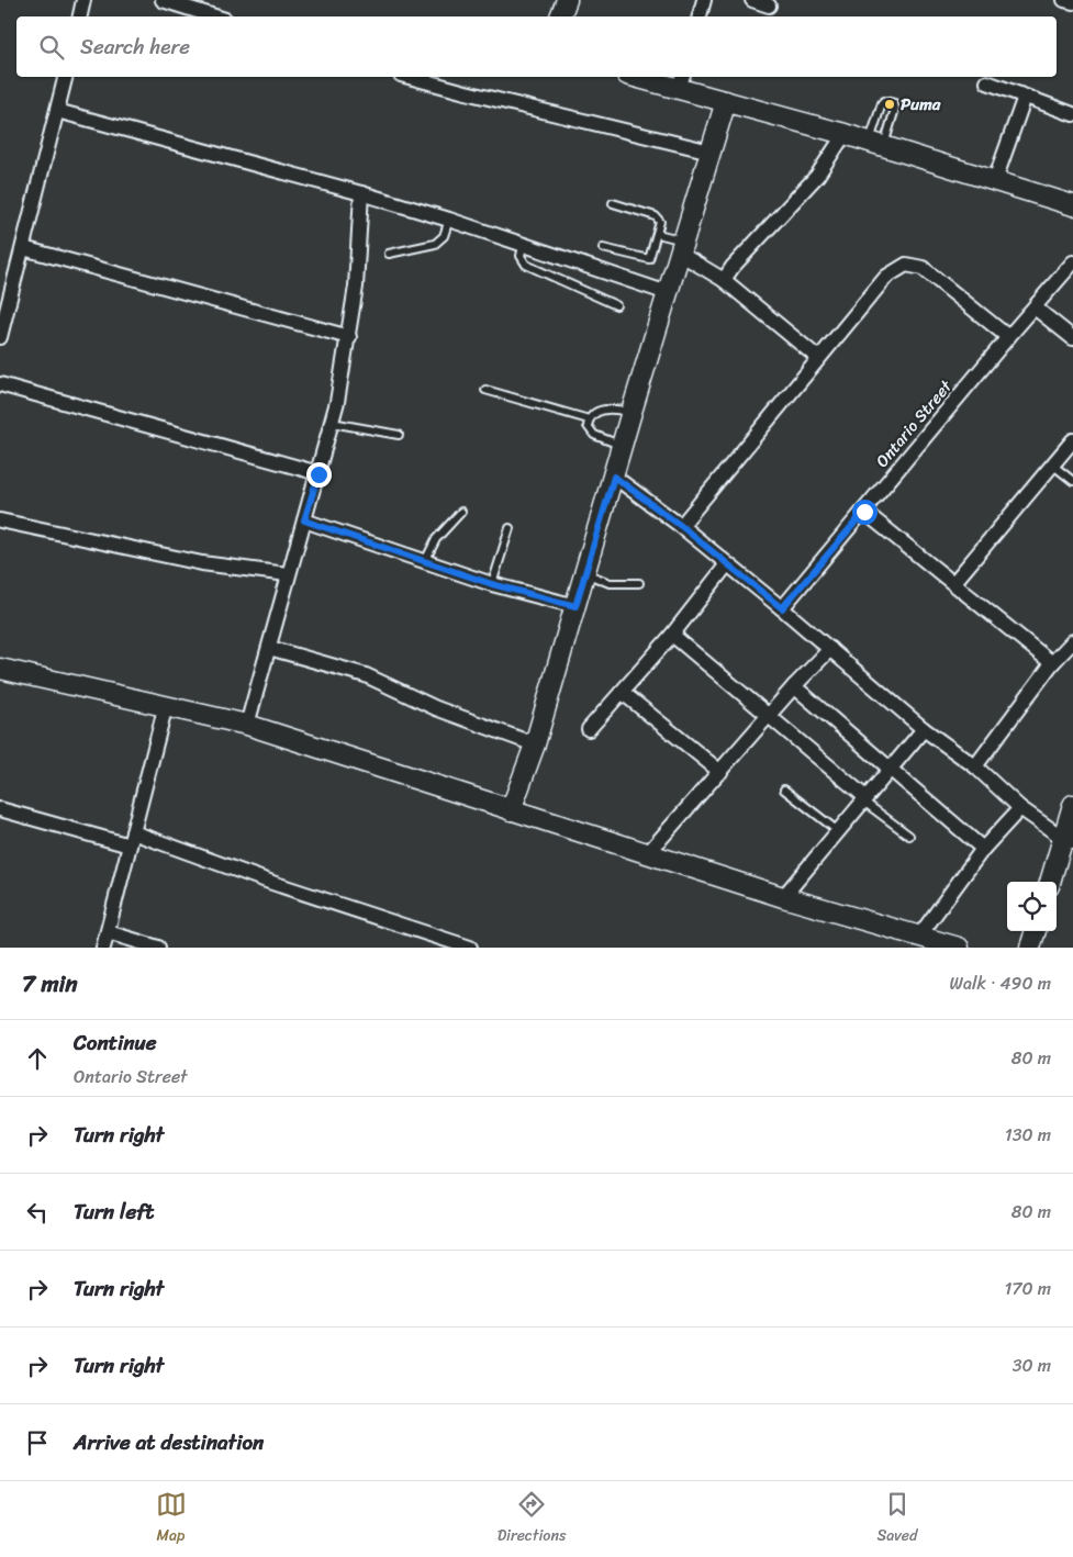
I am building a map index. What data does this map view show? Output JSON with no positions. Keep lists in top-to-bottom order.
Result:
{
  "streets": {
    "street": ["Ontario Street"]
  },
  "places": ["Puma"],
  "page": {
    "search": "Search here",
    "heading": ["7 min", "Walk · 490 m"],
    "list": [
      ["Continue", "Ontario Street", "80 m"],
      ["Turn right", "130 m"],
      ["Turn left", "80 m"],
      ["Turn right", "170 m"],
      ["Turn right", "30 m"],
      "Arrive at destination"
    ],
    "nav": ["Map", "Directions", "Saved"]
  }
}
